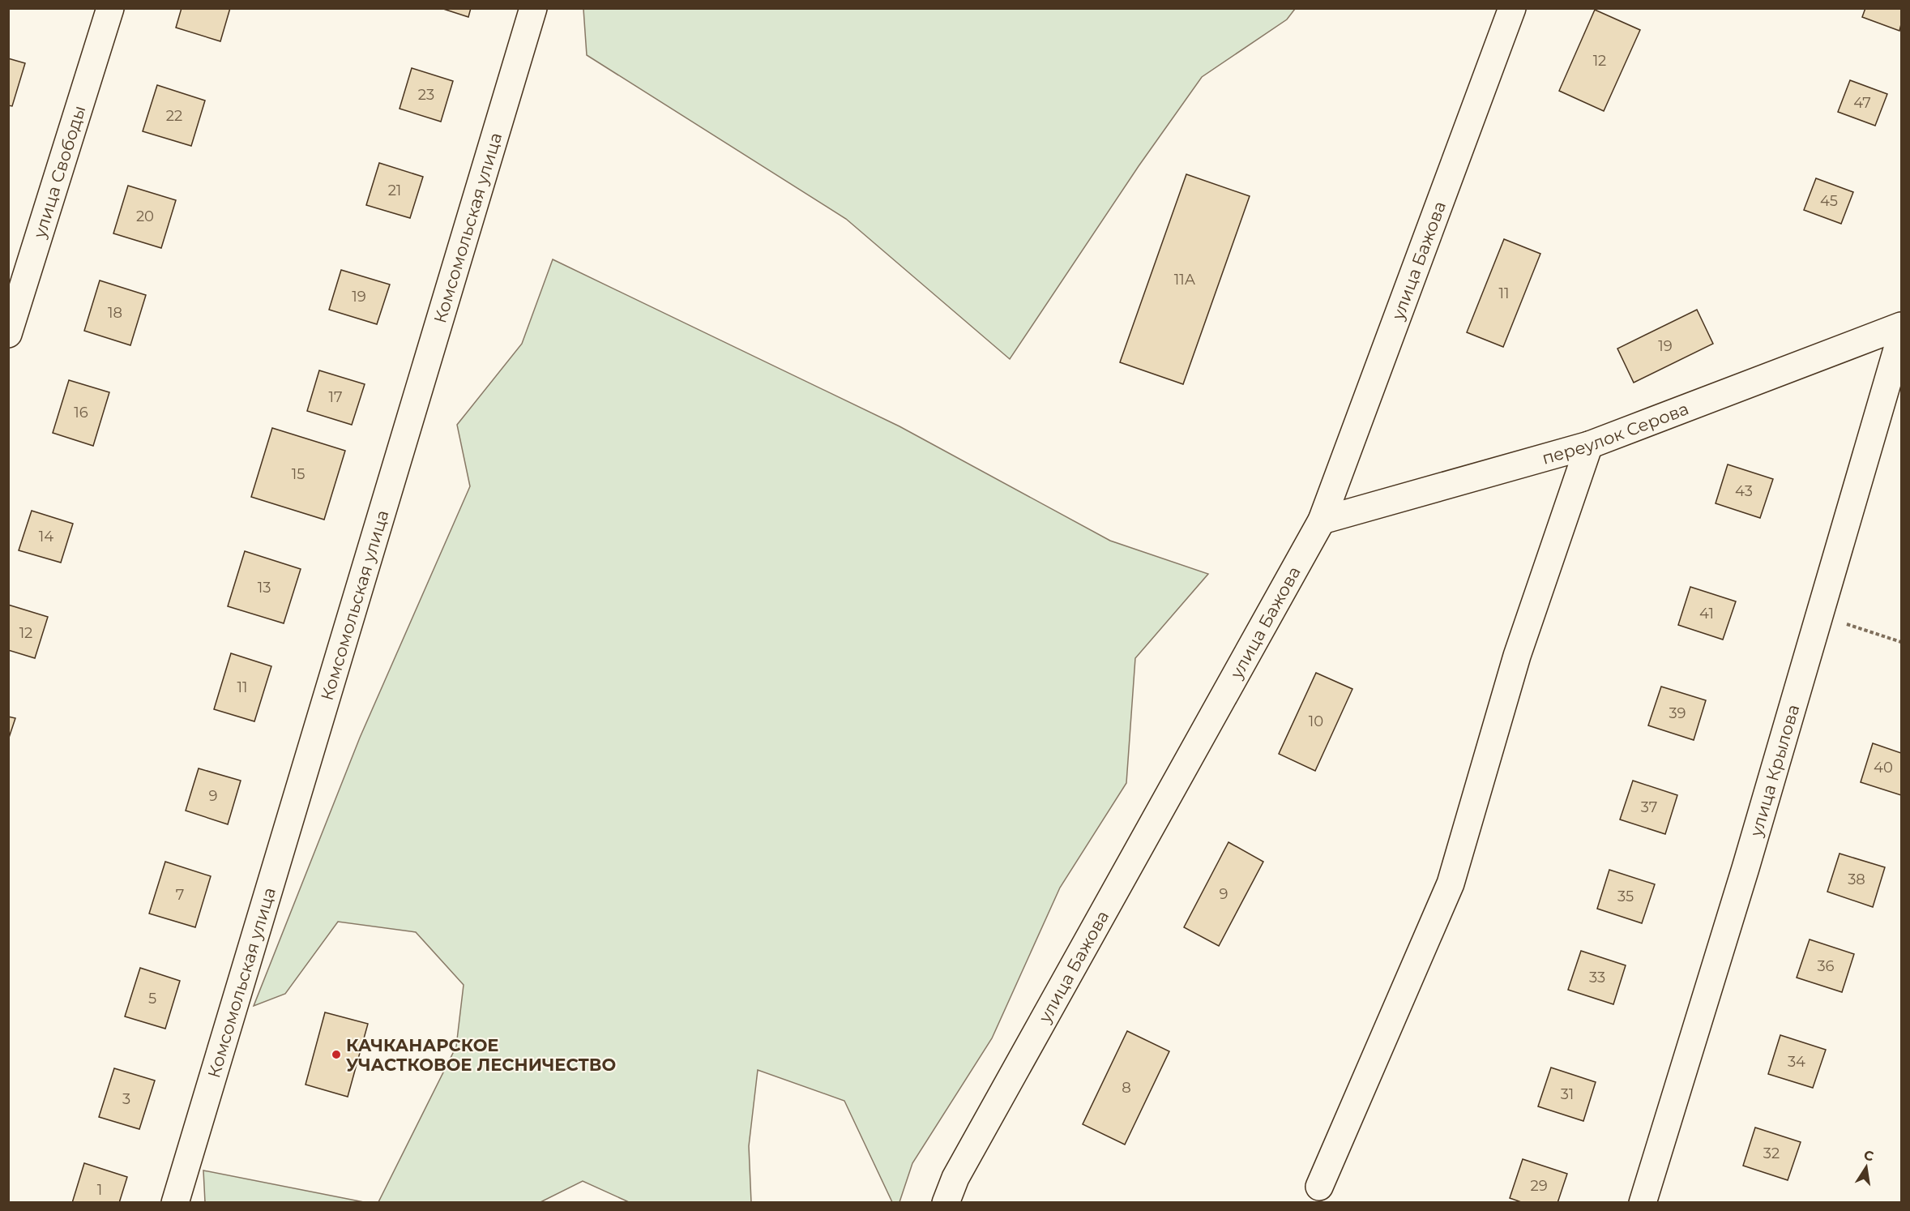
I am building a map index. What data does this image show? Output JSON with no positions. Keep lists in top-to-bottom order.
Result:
{
  "streets": {
    "street": [
      "улица Свободы",
      "Комсомольская улица",
      "улица Бажова",
      "переулок Серова",
      "улица Крылова"
    ]
  },
  "crossings": [
    ["улица Бажова", "переулок Серова"]
  ],
  "places": ["КАЧКАНАРСКОЕ УЧАСТКОВОЕ ЛЕСНИЧЕСТВО"],
  "house_numbers": [
    "12",
    "23",
    "47",
    "22",
    "21",
    "45",
    "20",
    "11А",
    "11",
    "19",
    "18",
    "19",
    "17",
    "16",
    "15",
    "43",
    "14",
    "13",
    "41",
    "12",
    "11",
    "39",
    "10",
    "40",
    "9",
    "37",
    "38",
    "9",
    "7",
    "35",
    "36",
    "33",
    "5",
    "34",
    "8",
    "31",
    "3",
    "32",
    "29",
    "1"
  ],
  "north": "top"
}
